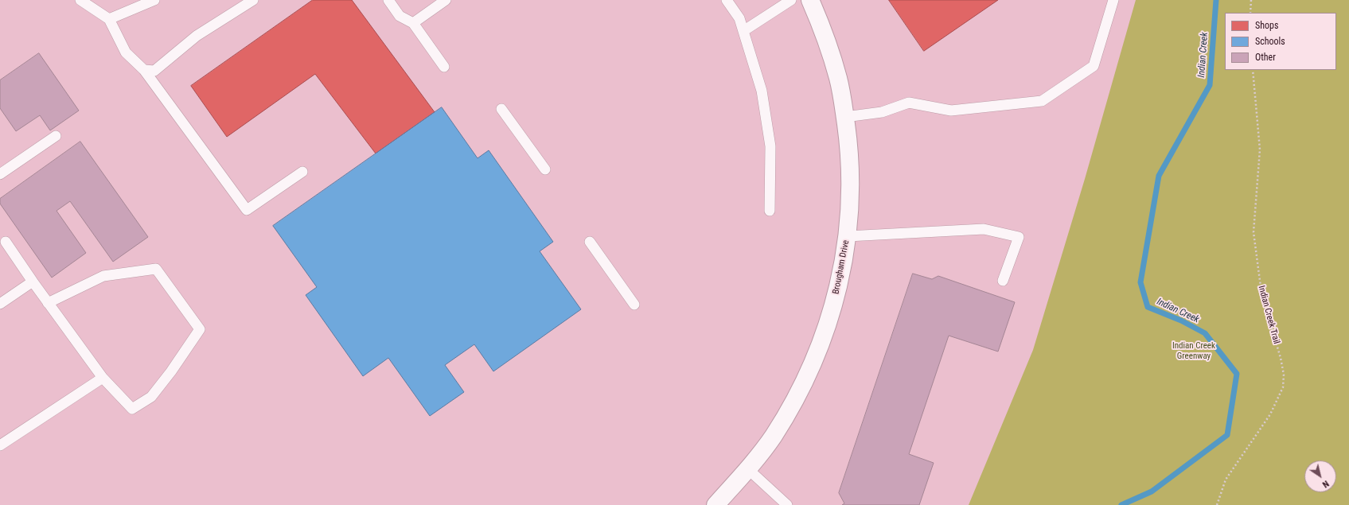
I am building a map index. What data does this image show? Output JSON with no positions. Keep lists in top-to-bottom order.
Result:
{
  "streets": {
    "street": ["Brougham Drive"],
    "path": ["Indian Creek Trail"]
  },
  "water": ["Indian Creek"],
  "parks": ["Indian Creek Greenway"],
  "legend": ["Shops", "Schools", "Other"],
  "north": "bottom right"
}
